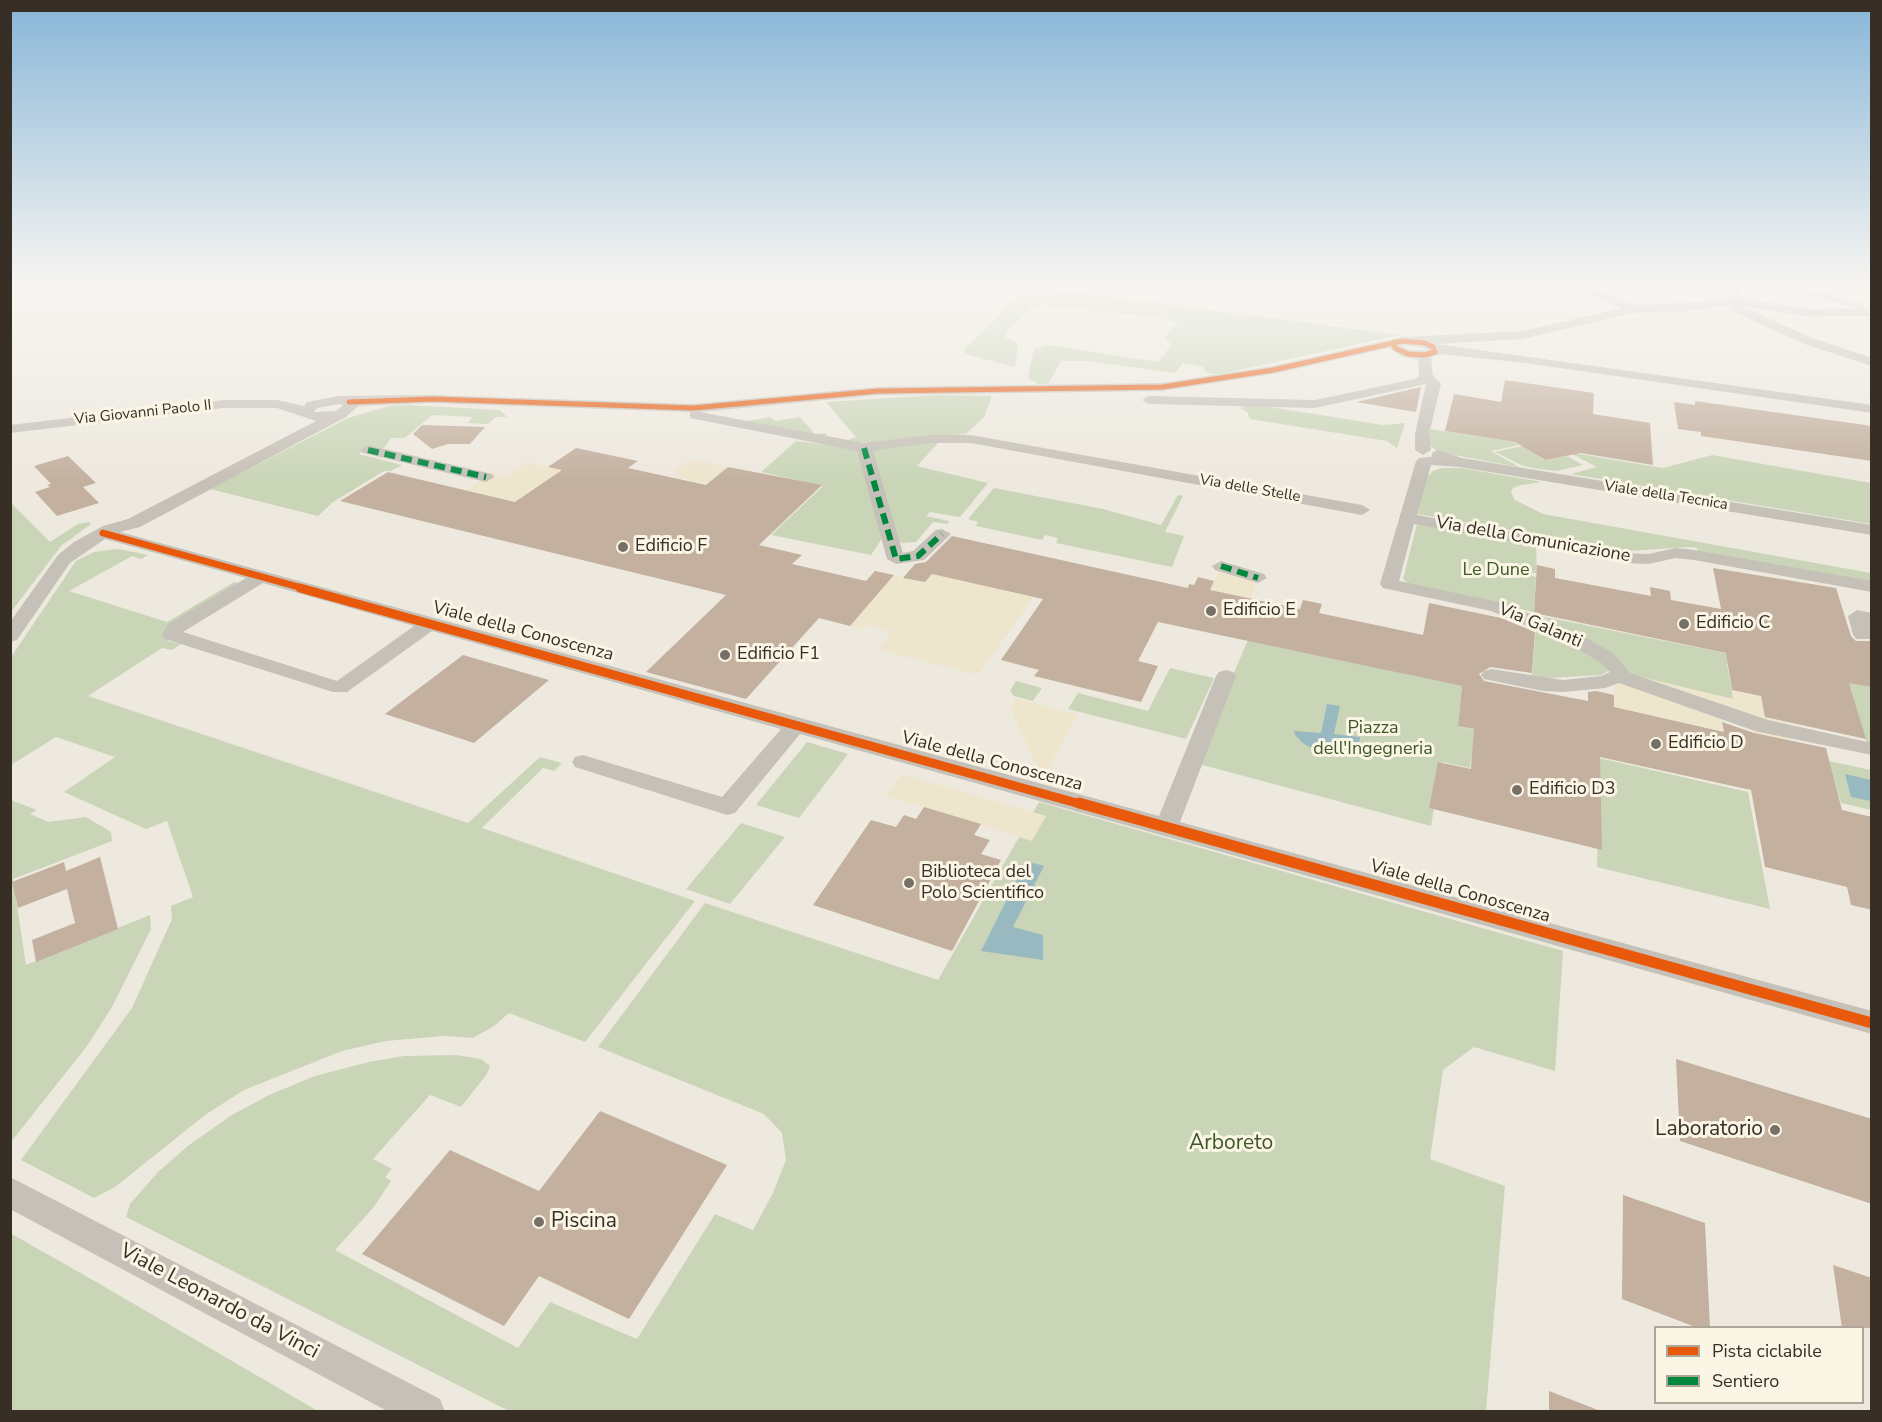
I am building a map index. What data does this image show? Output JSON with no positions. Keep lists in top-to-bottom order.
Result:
{
  "streets": {
    "street": [
      "Via Giovanni Paolo II",
      "Via delle Stelle",
      "Viale della Tecnica",
      "Via della Comunicazione",
      "Via Galanti",
      "Viale della Conoscenza",
      "Viale Leonardo da Vinci"
    ]
  },
  "crossings": [
    ["Via della Comunicazione", "Via Galanti"]
  ],
  "parks": ["Le Dune", "Piazza dell'Ingegneria", "Arboreto"],
  "places": [
    "Edificio F",
    "Edificio E",
    "Edificio C",
    "Edificio F1",
    "Edificio D",
    "Edificio D3",
    "Biblioteca del Polo Scientifico",
    "Laboratorio",
    "Piscina"
  ],
  "legend": ["Pista ciclabile", "Sentiero"]
}
